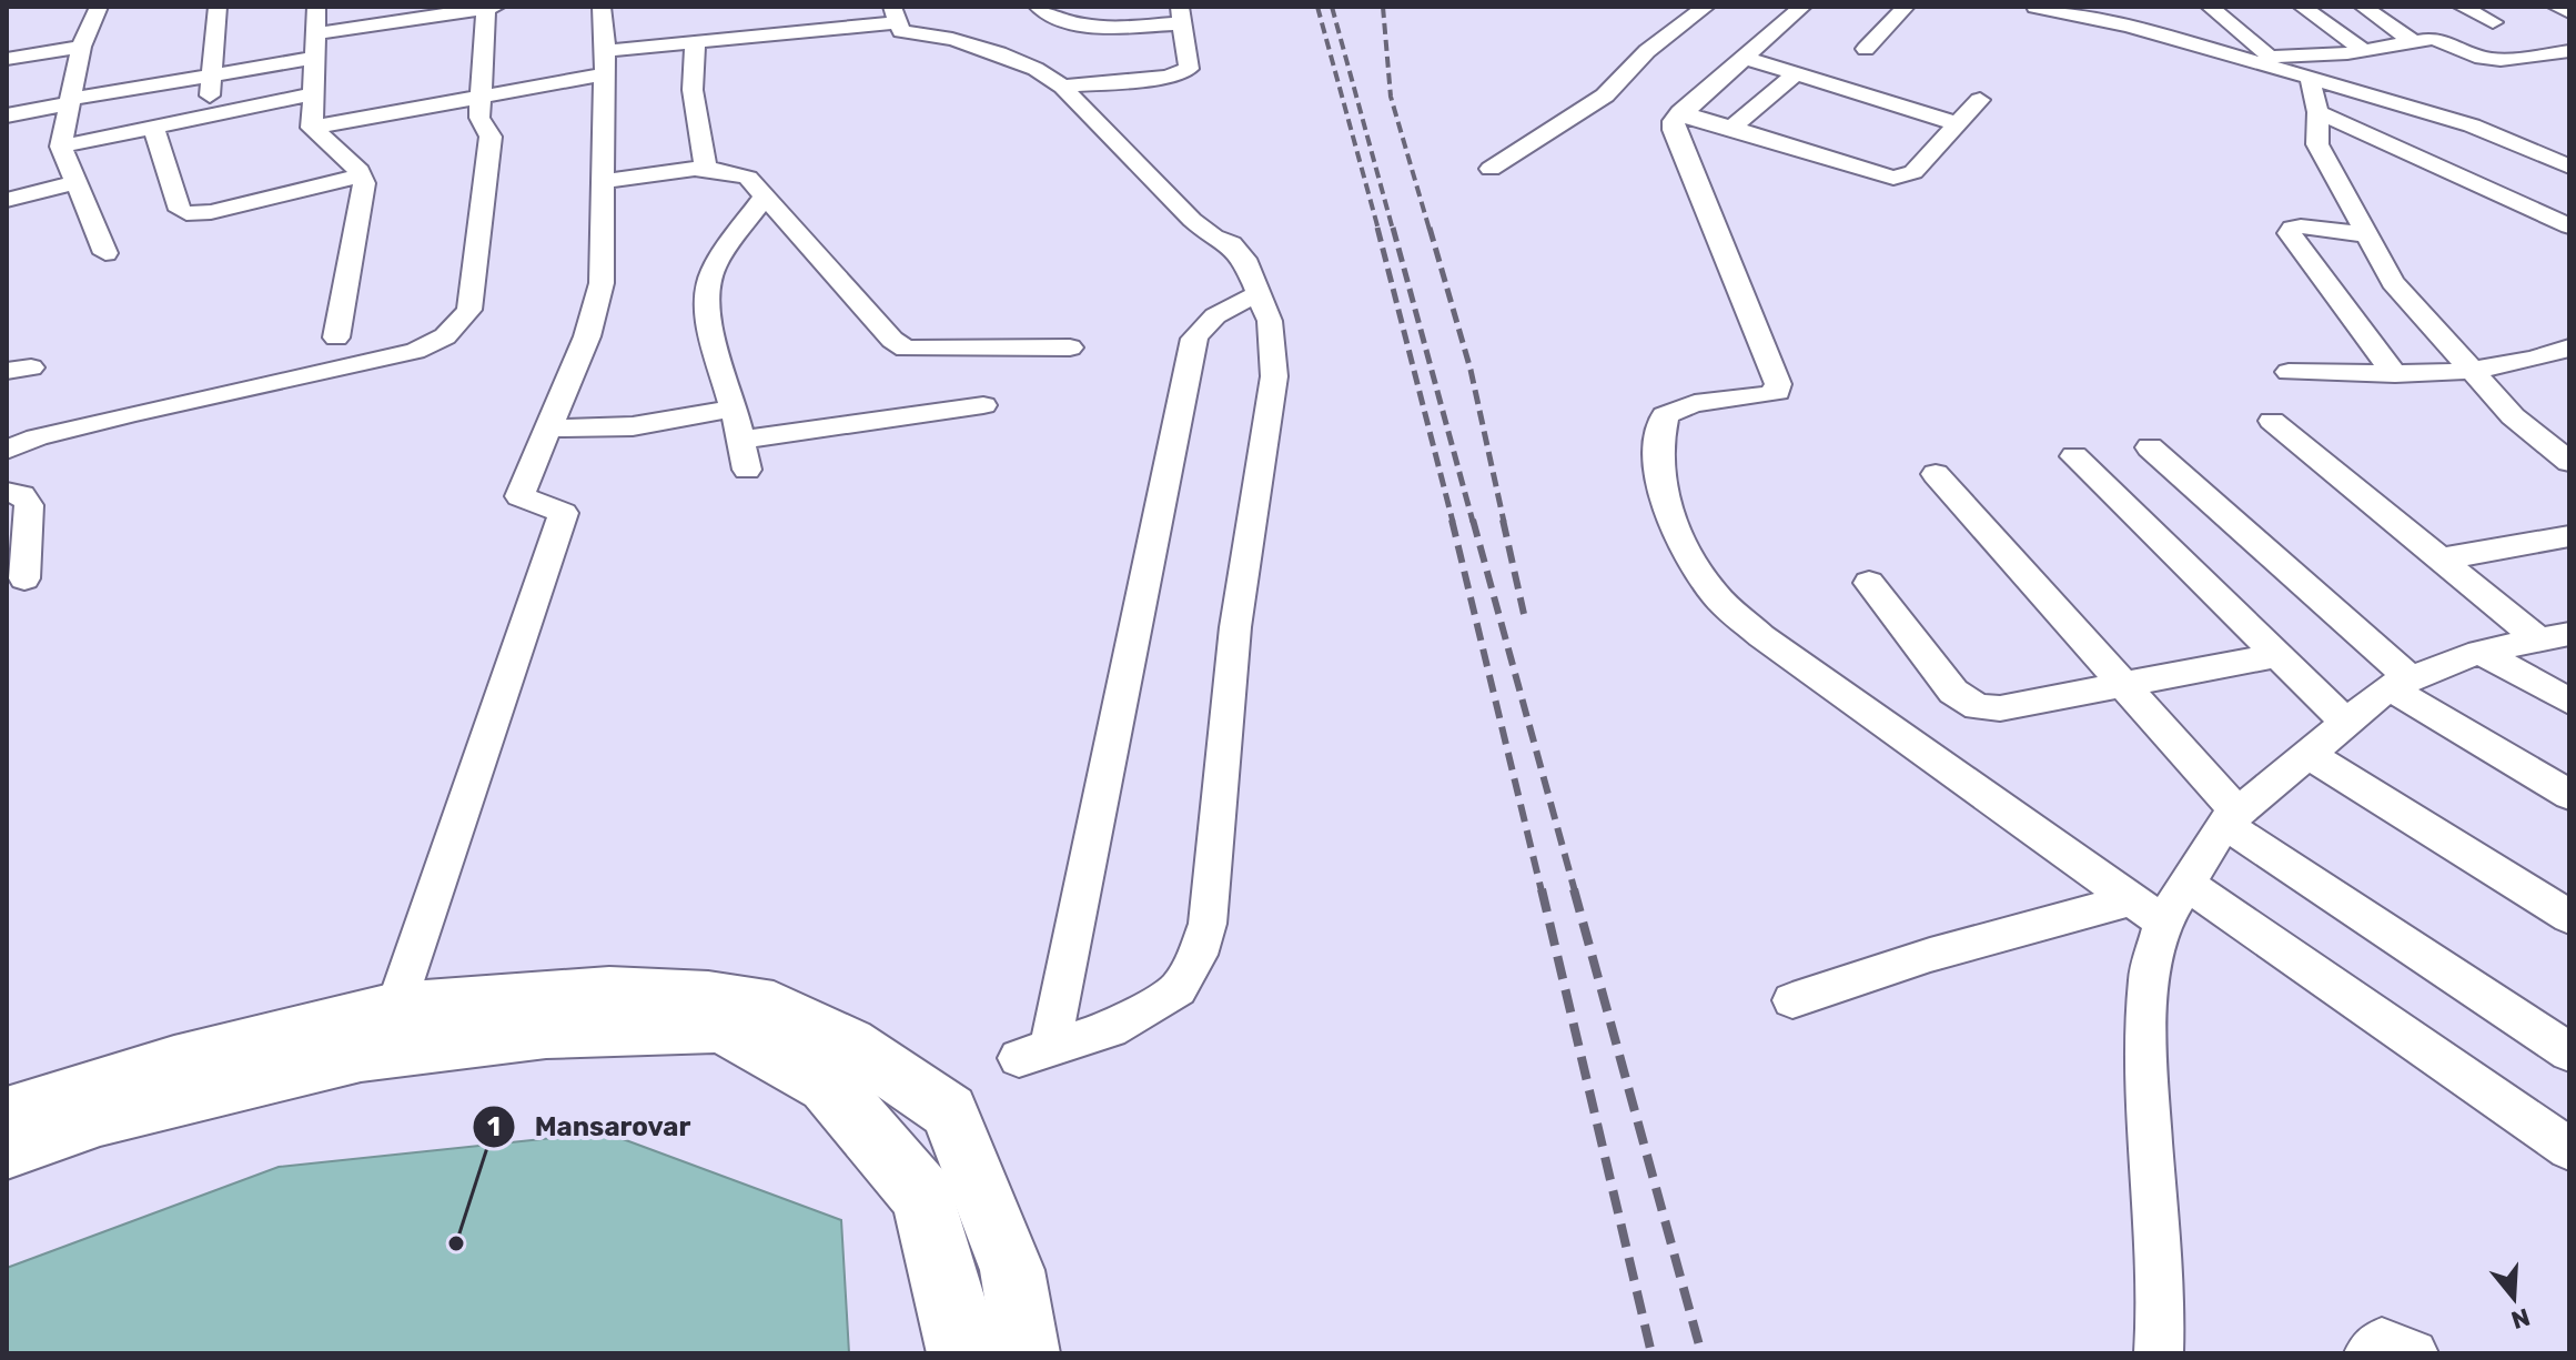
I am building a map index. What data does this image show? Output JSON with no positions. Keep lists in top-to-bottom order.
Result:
{
  "places": ["Mansarovar"],
  "north": "bottom"
}
